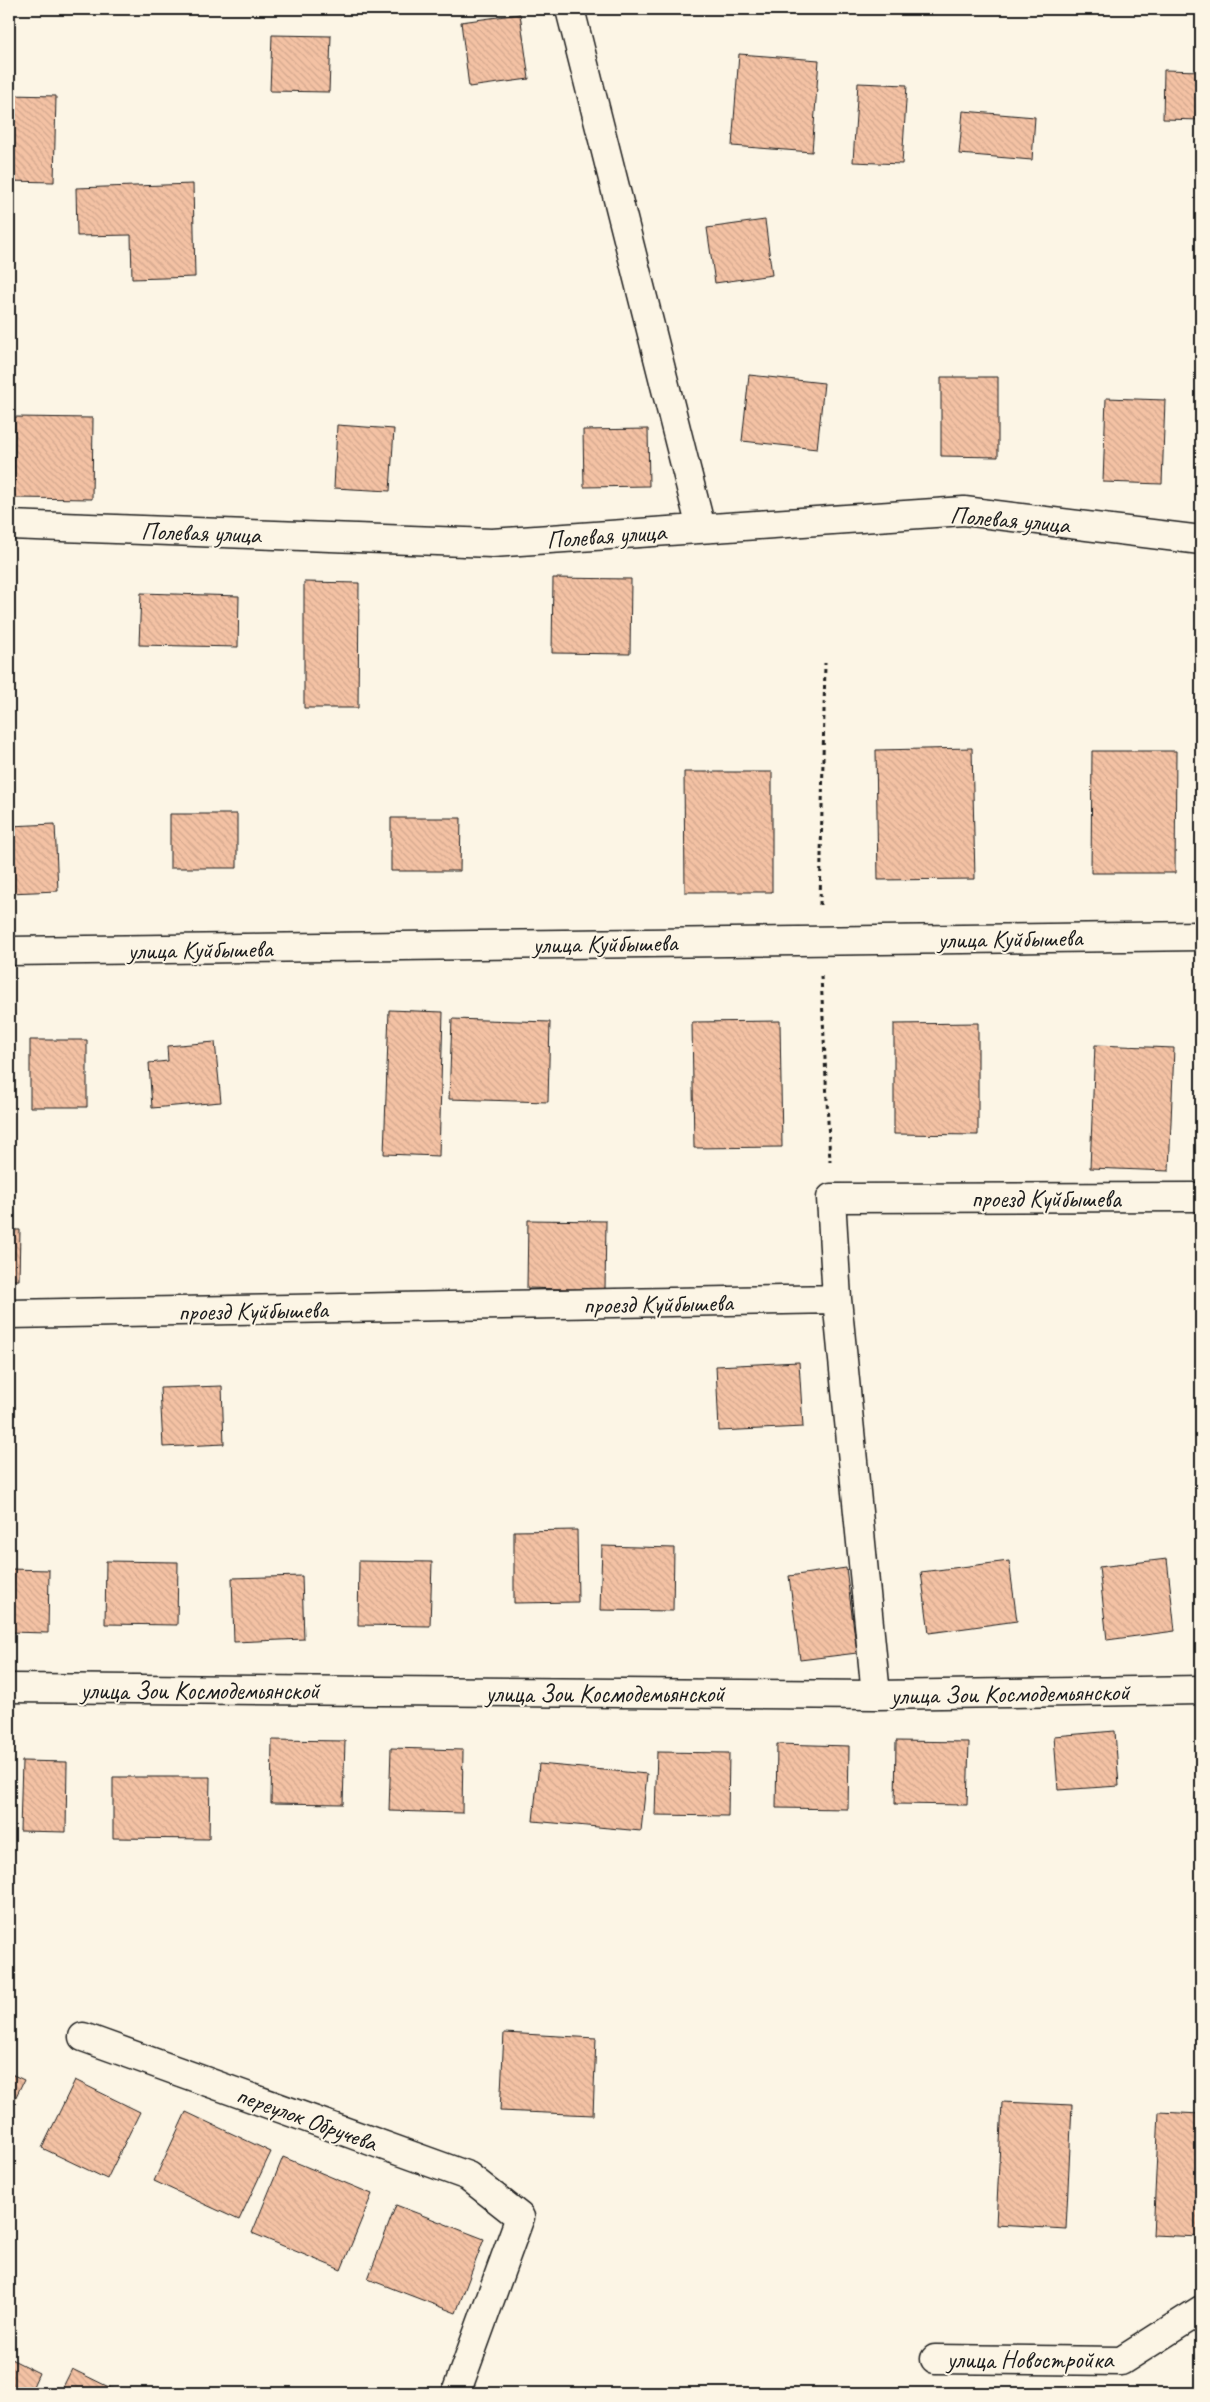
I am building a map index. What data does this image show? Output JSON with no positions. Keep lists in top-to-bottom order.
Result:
{
  "streets": {
    "street": [
      "Полевая улица",
      "улица Куйбышева",
      "проезд Куйбышева",
      "улица Зои Космодемьянской",
      "переулок Обручева",
      "улица Новостройка"
    ]
  }
}
